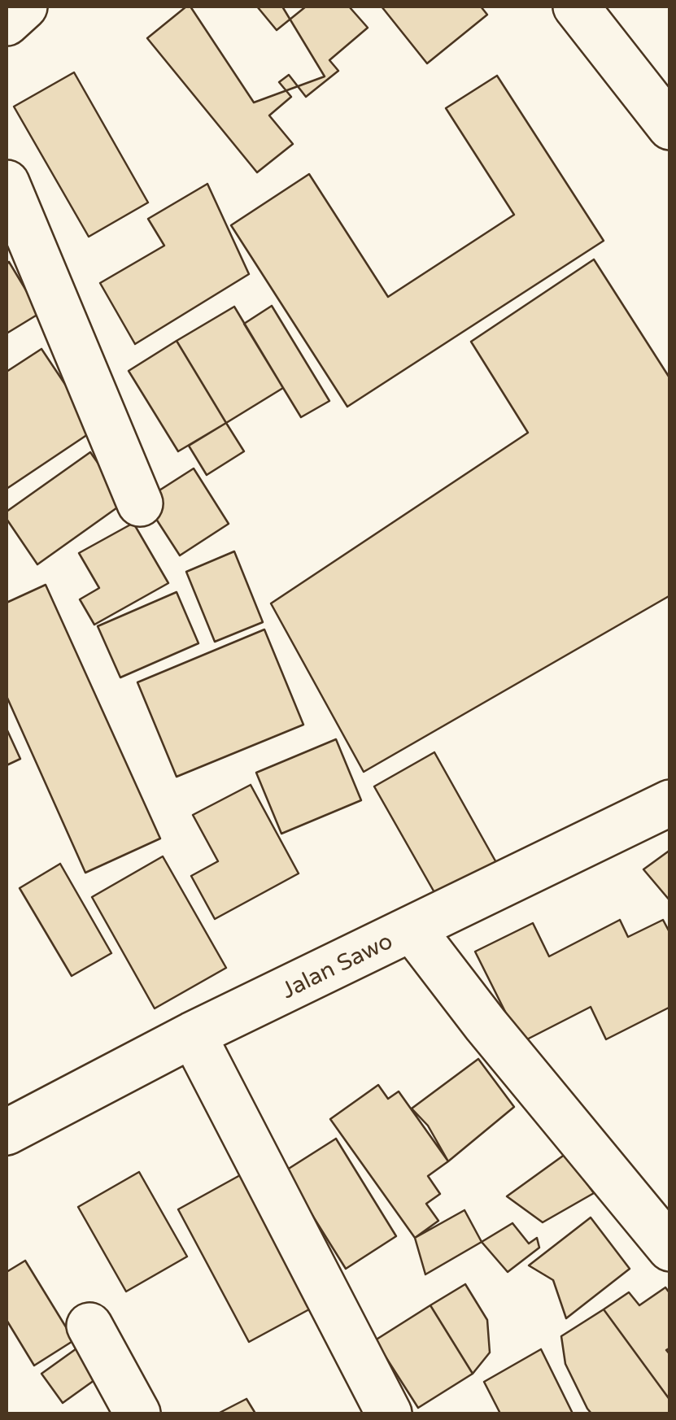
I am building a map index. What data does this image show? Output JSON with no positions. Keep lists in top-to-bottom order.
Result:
{
  "streets": {
    "street": ["Jalan Sawo"]
  }
}
